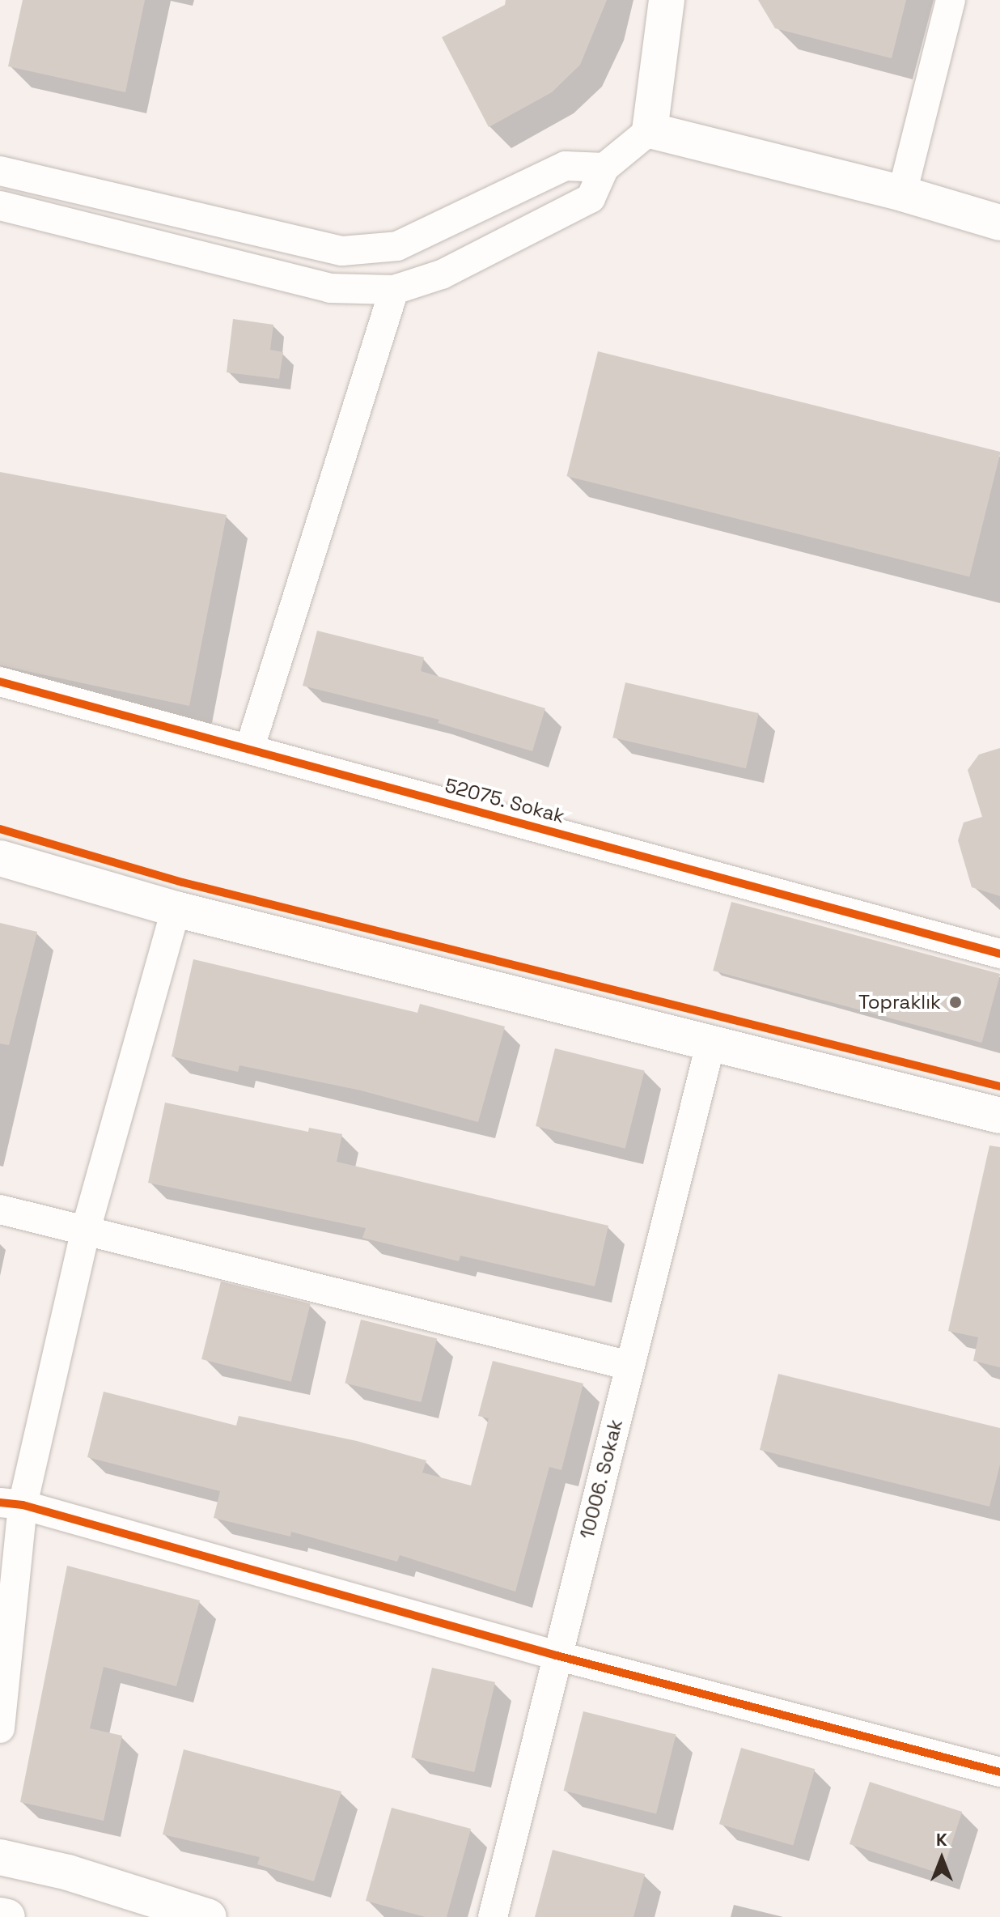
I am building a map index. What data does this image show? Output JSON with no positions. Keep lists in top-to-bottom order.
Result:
{
  "streets": {
    "street": ["52075. Sokak", "10006. Sokak"]
  },
  "places": ["Topraklık"],
  "north": "top"
}
